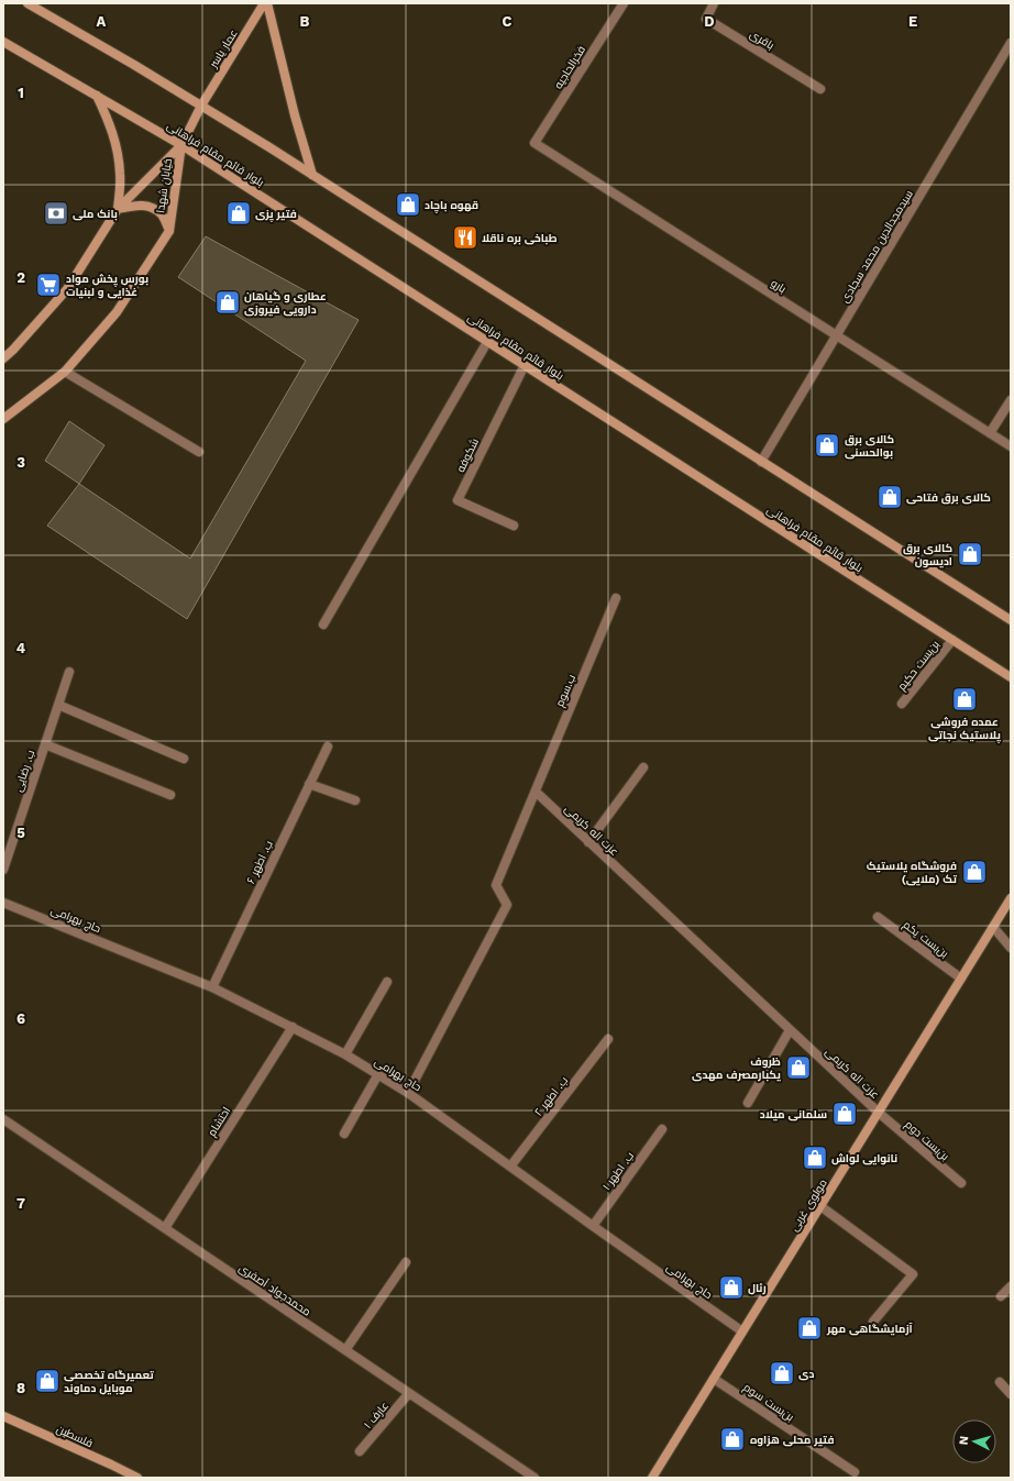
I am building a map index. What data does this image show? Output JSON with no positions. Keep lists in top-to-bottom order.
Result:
{
  "streets": {
    "main road": [
      "عمار یاسر",
      "بلوار قائم مقام فراهانی",
      "خیابان شهدا",
      "مولوی غربی",
      "فلسطین"
    ],
    "street": [
      "باقری",
      "فخرالحاجیه",
      "سیدمجدالدین محمد سجادی",
      "بارو",
      "شکوفه",
      "بن‌بست حکیم",
      "ب.سوم",
      "ب. رضایی",
      "عزت اله کریمی",
      "ب. اطهر ۶",
      "حاج بهرامی",
      "بن‌بست یکم",
      "ب. اطهر ۲",
      "احتشام",
      "بن‌بست دوم",
      "ب. اطهر ۱",
      "محمدجواد آصفری",
      "بن‌بست سوم",
      "عارف ۱"
    ]
  },
  "crossings": [
    ["عمار یاسر", "بلوار قائم مقام فراهانی"],
    ["عمار یاسر", "خیابان شهدا"],
    ["فخرالحاجیه", "بارو"],
    ["بلوار قائم مقام فراهانی", "خیابان شهدا"],
    ["بلوار قائم مقام فراهانی", "شکوفه"],
    ["بلوار قائم مقام فراهانی", "بن‌بست حکیم"],
    ["سیدمجدالدین محمد سجادی", "بارو"],
    ["ب.سوم", "عزت اله کریمی"],
    ["عزت اله کریمی", "بن‌بست دوم"],
    ["عزت اله کریمی", "مولوی غربی"],
    ["ب. اطهر ۶", "حاج بهرامی"],
    ["حاج بهرامی", "ب. اطهر ۲"],
    ["حاج بهرامی", "احتشام"],
    ["حاج بهرامی", "ب. اطهر ۱"],
    ["حاج بهرامی", "مولوی غربی"],
    ["بن‌بست یکم", "مولوی غربی"],
    ["احتشام", "محمدجواد آصفری"],
    ["بن‌بست دوم", "مولوی غربی"],
    ["مولوی غربی", "بن‌بست سوم"],
    ["محمدجواد آصفری", "عارف ۱"]
  ],
  "places": {
    "shop": [
      "قهوه باچاد",
      "فتیر پزی",
      "عطاری و گیاهان دارویی فیروزی",
      "کالای برق بوالحسنی",
      "کالای برق فتاحی",
      "کالای برق ادیسون",
      "عمده فروشی پلاستیک نجاتی",
      "فروشگاه پلاستیک تک (ملایی)",
      "ظروف یکبارمصرف مهدی",
      "سلمانی میلاد",
      "نانوایی لواش",
      "رئال",
      "آزمایشگاهی مهر",
      "دی",
      "تعمیرگاه تخصصی موبایل دماوند",
      "فتیر محلی هزاوه"
    ],
    "bank": ["بانک ملی"],
    "restaurant": ["طباخی بره ناقلا"],
    "supermarket": ["بورس پخش مواد غذایی و لبنیات"]
  },
  "north": "left",
  "grid": {
    "columns": [
      "A",
      "B",
      "C",
      "D",
      "E"
    ],
    "rows": [
      "1",
      "2",
      "3",
      "4",
      "5",
      "6",
      "7",
      "8"
    ]
  }
}
